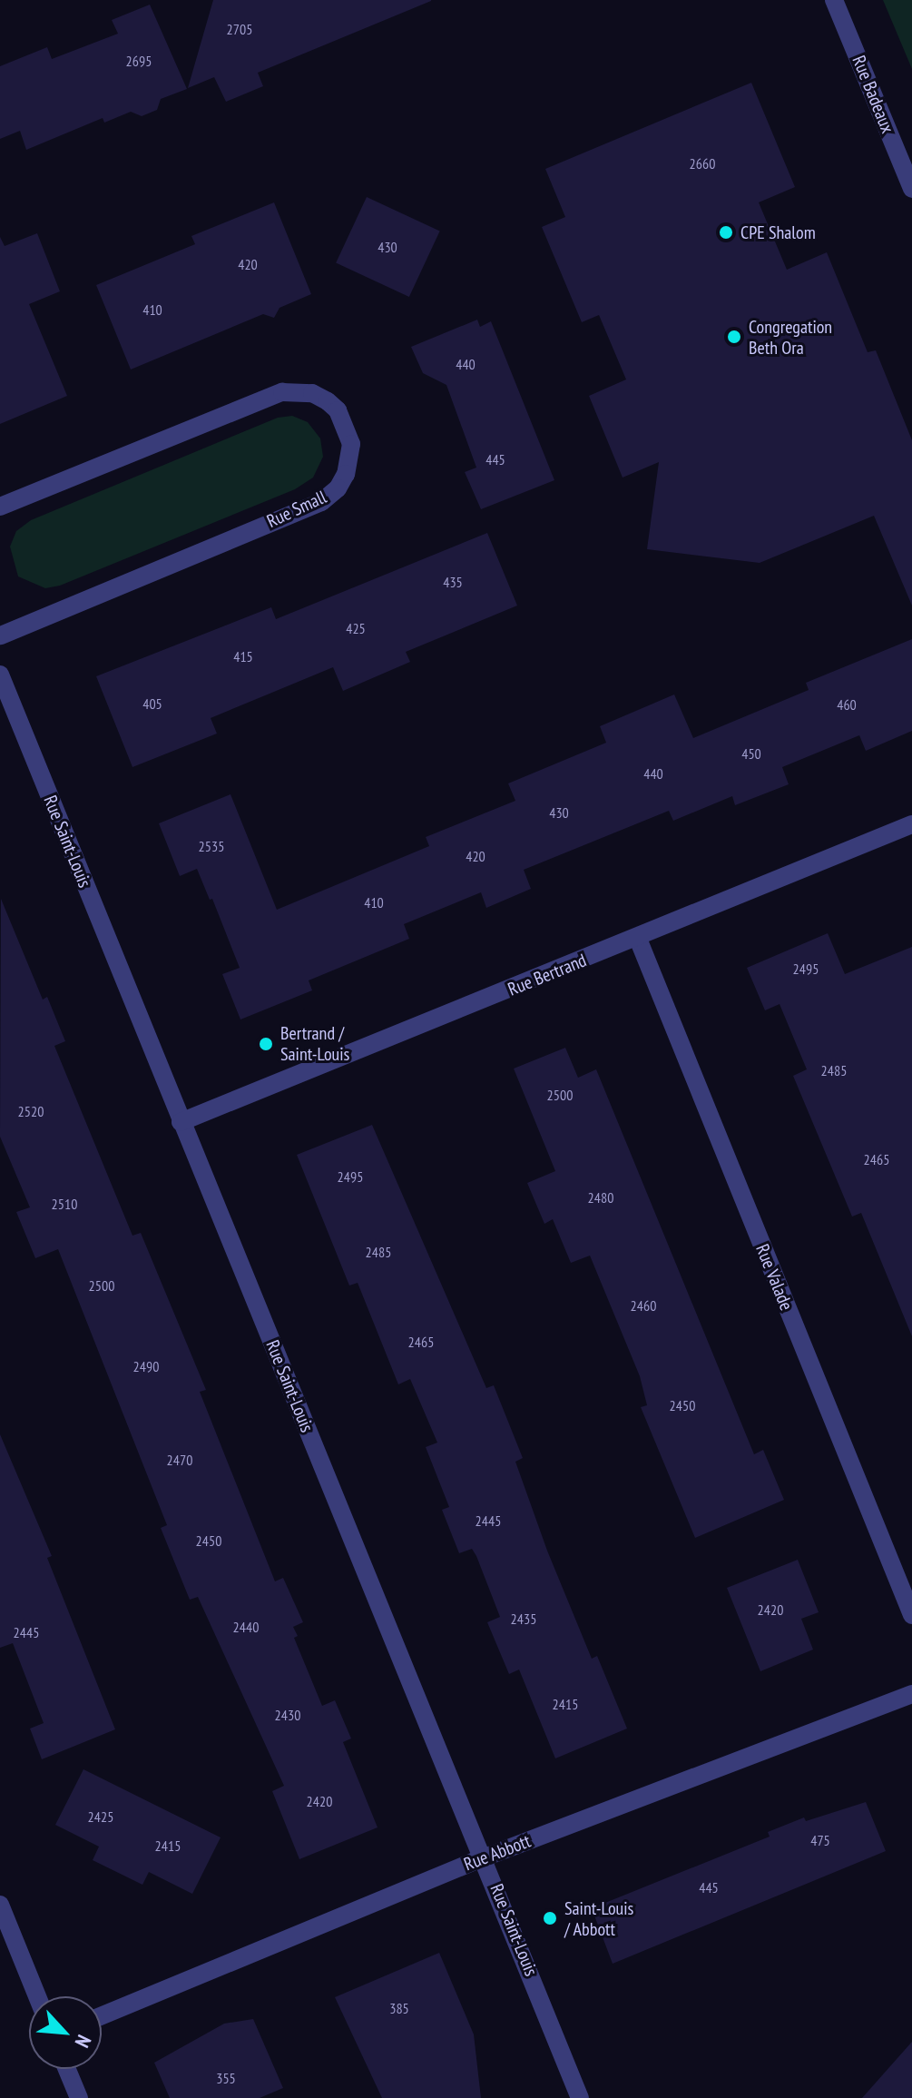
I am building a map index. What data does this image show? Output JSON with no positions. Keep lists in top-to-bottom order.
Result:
{
  "streets": {
    "street": [
      "Rue Badeaux",
      "Rue Small",
      "Rue Saint-Louis",
      "Rue Bertrand",
      "Rue Valade",
      "Rue Abbott"
    ]
  },
  "crossings": [
    ["Rue Saint-Louis", "Rue Bertrand"],
    ["Rue Saint-Louis", "Rue Abbott"],
    ["Rue Bertrand", "Rue Valade"]
  ],
  "places": [
    "CPE Shalom",
    "Congregation Beth Ora",
    "Bertrand / Saint-Louis",
    "Saint-Louis / Abbott"
  ],
  "house_numbers": [
    "2705",
    "2695",
    "2660",
    "430",
    "420",
    "410",
    "440",
    "445",
    "435",
    "425",
    "415",
    "405",
    "460",
    "450",
    "440",
    "430",
    "2535",
    "420",
    "410",
    "2495",
    "2485",
    "2500",
    "2520",
    "2465",
    "2495",
    "2480",
    "2510",
    "2485",
    "2500",
    "2460",
    "2465",
    "2490",
    "2450",
    "2470",
    "2445",
    "2450",
    "2420",
    "2435",
    "2440",
    "2445",
    "2415",
    "2430",
    "2420",
    "2425",
    "475",
    "2415",
    "445",
    "385",
    "355"
  ],
  "north": "bottom right"
}
